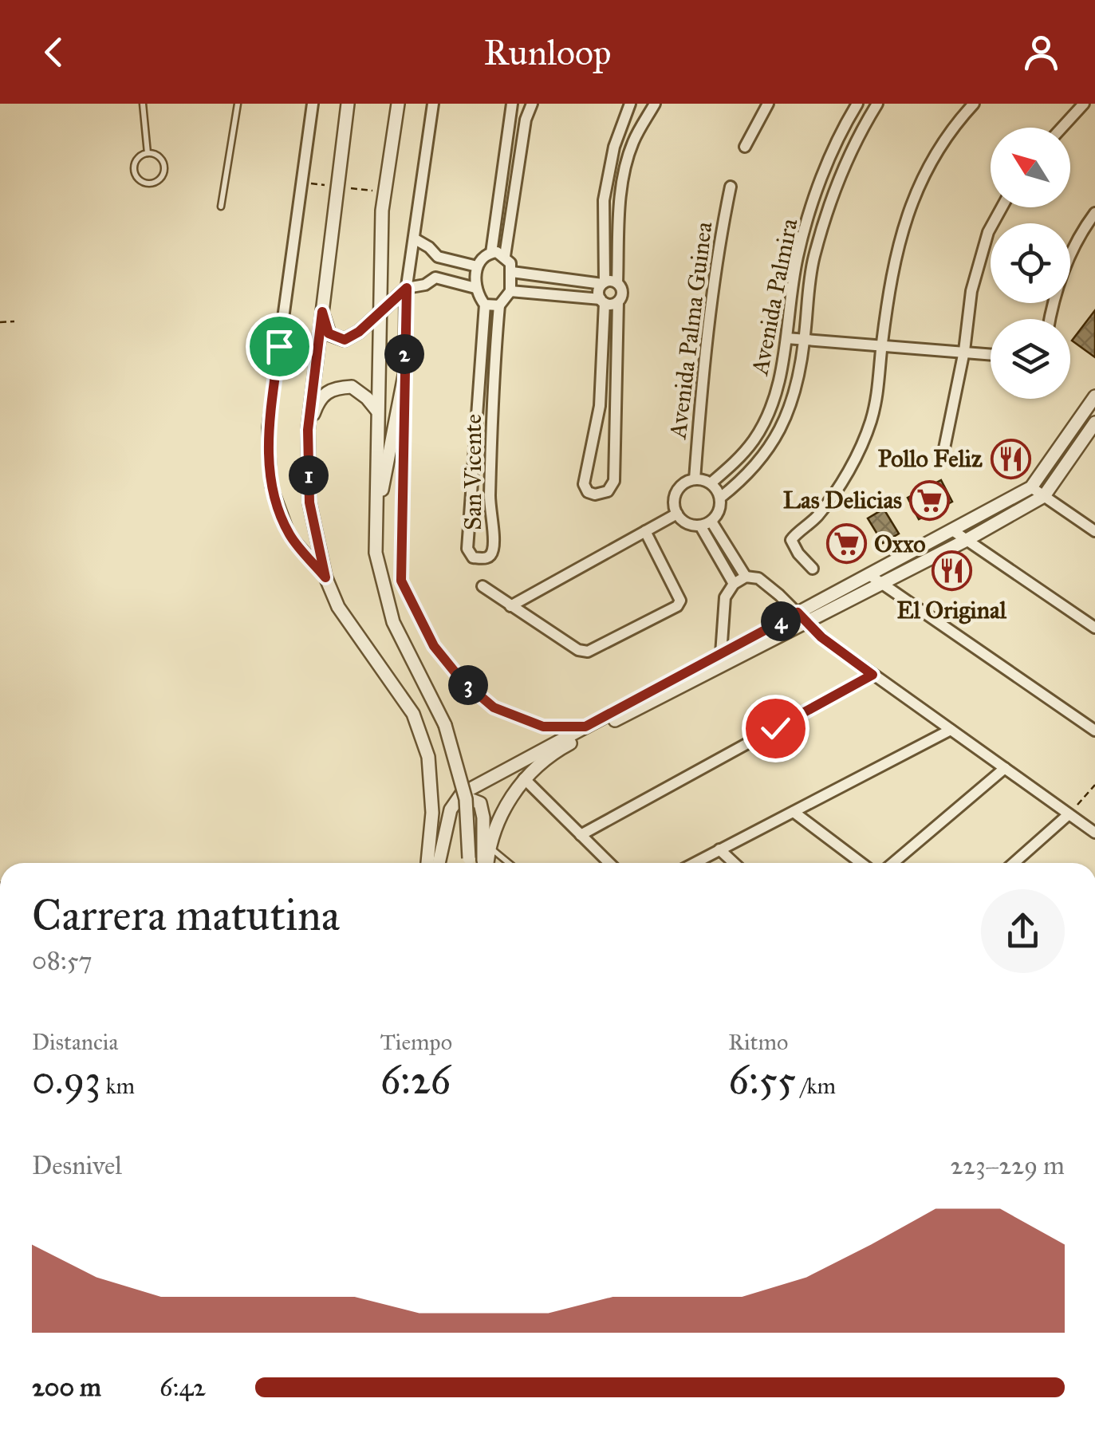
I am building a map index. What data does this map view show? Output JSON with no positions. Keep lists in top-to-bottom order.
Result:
{
  "streets": {
    "street": ["Avenida Palmira", "Avenida Palma Guinea", "San Vicente"]
  },
  "crossings": [
    ["Avenida Palmira", "Avenida Palma Guinea"]
  ],
  "places": {
    "restaurant": ["Pollo Feliz", "El Original"],
    "supermarket": ["Las Delicias", "Oxxo"]
  },
  "north": "top left",
  "page": {
    "header": "Runloop",
    "pins": [
      "2",
      "1",
      "4",
      "3"
    ],
    "heading": ["Carrera matutina", "08:57"],
    "stats": [
      ["Distancia", "0.93 km"],
      ["Tiempo", "6:26"],
      ["Ritmo", "6:55 /km"]
    ],
    "chart": ["Desnivel", "223–229 m"],
    "list": [
      {
        "name": "200 m",
        "note": "6:42"
      }
    ]
  }
}
